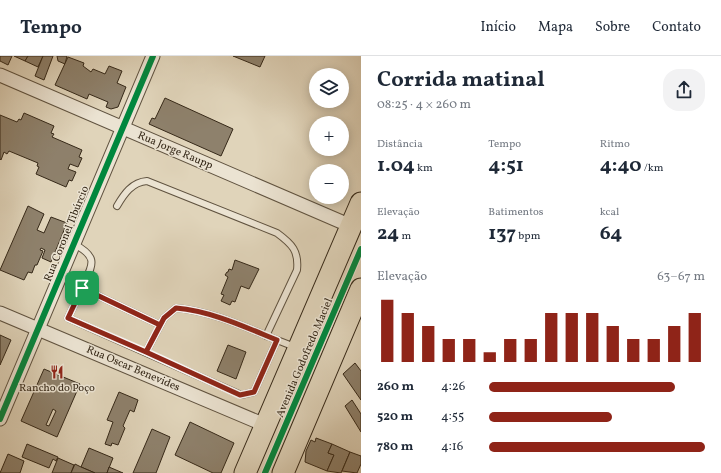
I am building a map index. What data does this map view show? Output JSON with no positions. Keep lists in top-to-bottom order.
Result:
{
  "streets": {
    "main road": ["Avenida Godofredo Maciel"],
    "street": ["Rua Jorge Raupp", "Rua Coronel Tibúrcio", "Rua Oscar Benevides"]
  },
  "crossings": [
    ["Rua Jorge Raupp", "Rua Coronel Tibúrcio"],
    ["Rua Jorge Raupp", "Avenida Godofredo Maciel"],
    ["Rua Coronel Tibúrcio", "Rua Oscar Benevides"],
    ["Avenida Godofredo Maciel", "Rua Oscar Benevides"]
  ],
  "places": {
    "restaurant": ["Rancho do Poço"]
  },
  "page": {
    "header": "Tempo",
    "nav": [
      "Início",
      "Mapa",
      "Sobre",
      "Contato"
    ],
    "heading": ["Corrida matinal", "08:25 · 4 × 260 m"],
    "map_buttons": ["+", "−"],
    "stats": [
      ["Distância", "1.04 km"],
      ["Tempo", "4:51"],
      ["Ritmo", "4:40 /km"],
      ["Elevação", "24 m"],
      ["Batimentos", "137 bpm"],
      ["kcal", "64"]
    ],
    "chart": ["Elevação", "63–67 m"],
    "list": [
      {
        "name": "260 m",
        "note": "4:26"
      },
      {
        "name": "520 m",
        "note": "4:55"
      },
      {
        "name": "780 m",
        "note": "4:16"
      }
    ]
  }
}
